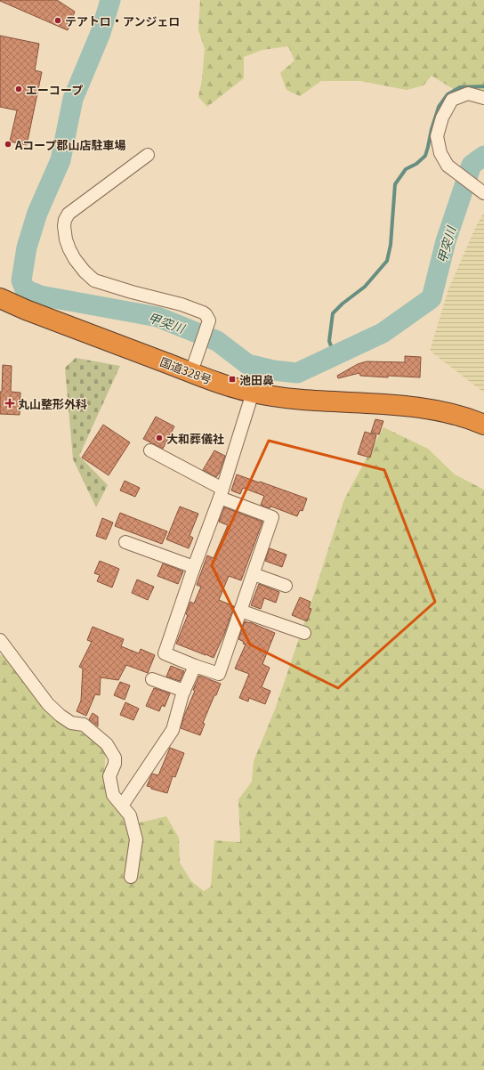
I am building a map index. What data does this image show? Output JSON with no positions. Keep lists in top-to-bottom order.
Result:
{
  "streets": {
    "highway": ["国道328号"]
  },
  "water": ["甲突川"],
  "places": {
    "other": [
      "テアトロ・アンジェロ",
      "エーコープ",
      "Aコープ郡山店駐車場",
      "大和葬儀社"
    ],
    "transit": ["池田鼻"],
    "health": ["丸山整形外科"]
  }
}
